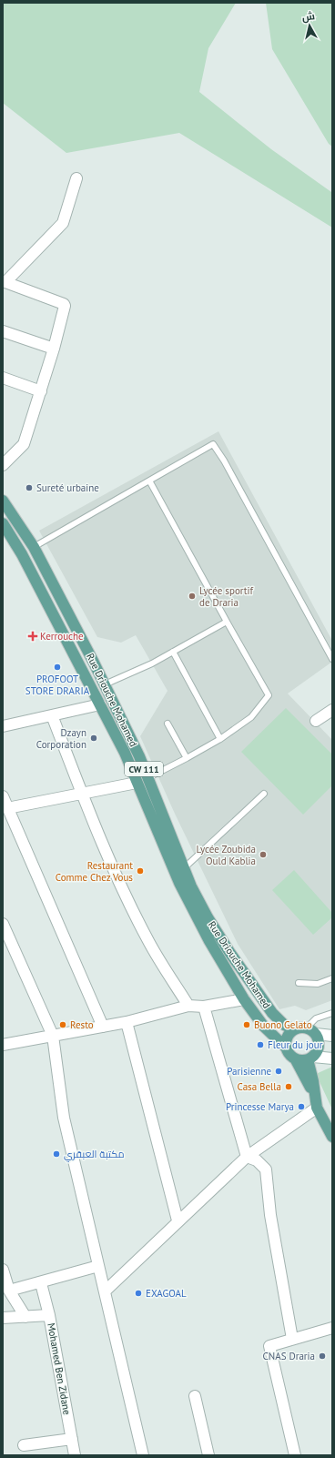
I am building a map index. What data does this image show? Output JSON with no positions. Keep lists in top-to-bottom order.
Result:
{
  "streets": {
    "main road": ["Rue Driouche Mohamed", "CW 111"],
    "street": ["Mohamed Ben Zidane"]
  },
  "places": {
    "other": [
      "Sureté urbaine",
      "Lycée sportif de Draria",
      "PROFOOT STORE DRARIA",
      "Dzayn Corporation",
      "Lycée Zoubida Ould Kablia",
      "Restaurant Comme Chez Vous",
      "Resto",
      "Buono Gelato",
      "Fleur du jour",
      "Parisienne",
      "Casa Bella",
      "Princesse Marya",
      "مكتبة العبقري",
      "EXAGOAL",
      "CNAS Draria"
    ],
    "health": ["Kerrouche"]
  },
  "north": "top"
}
